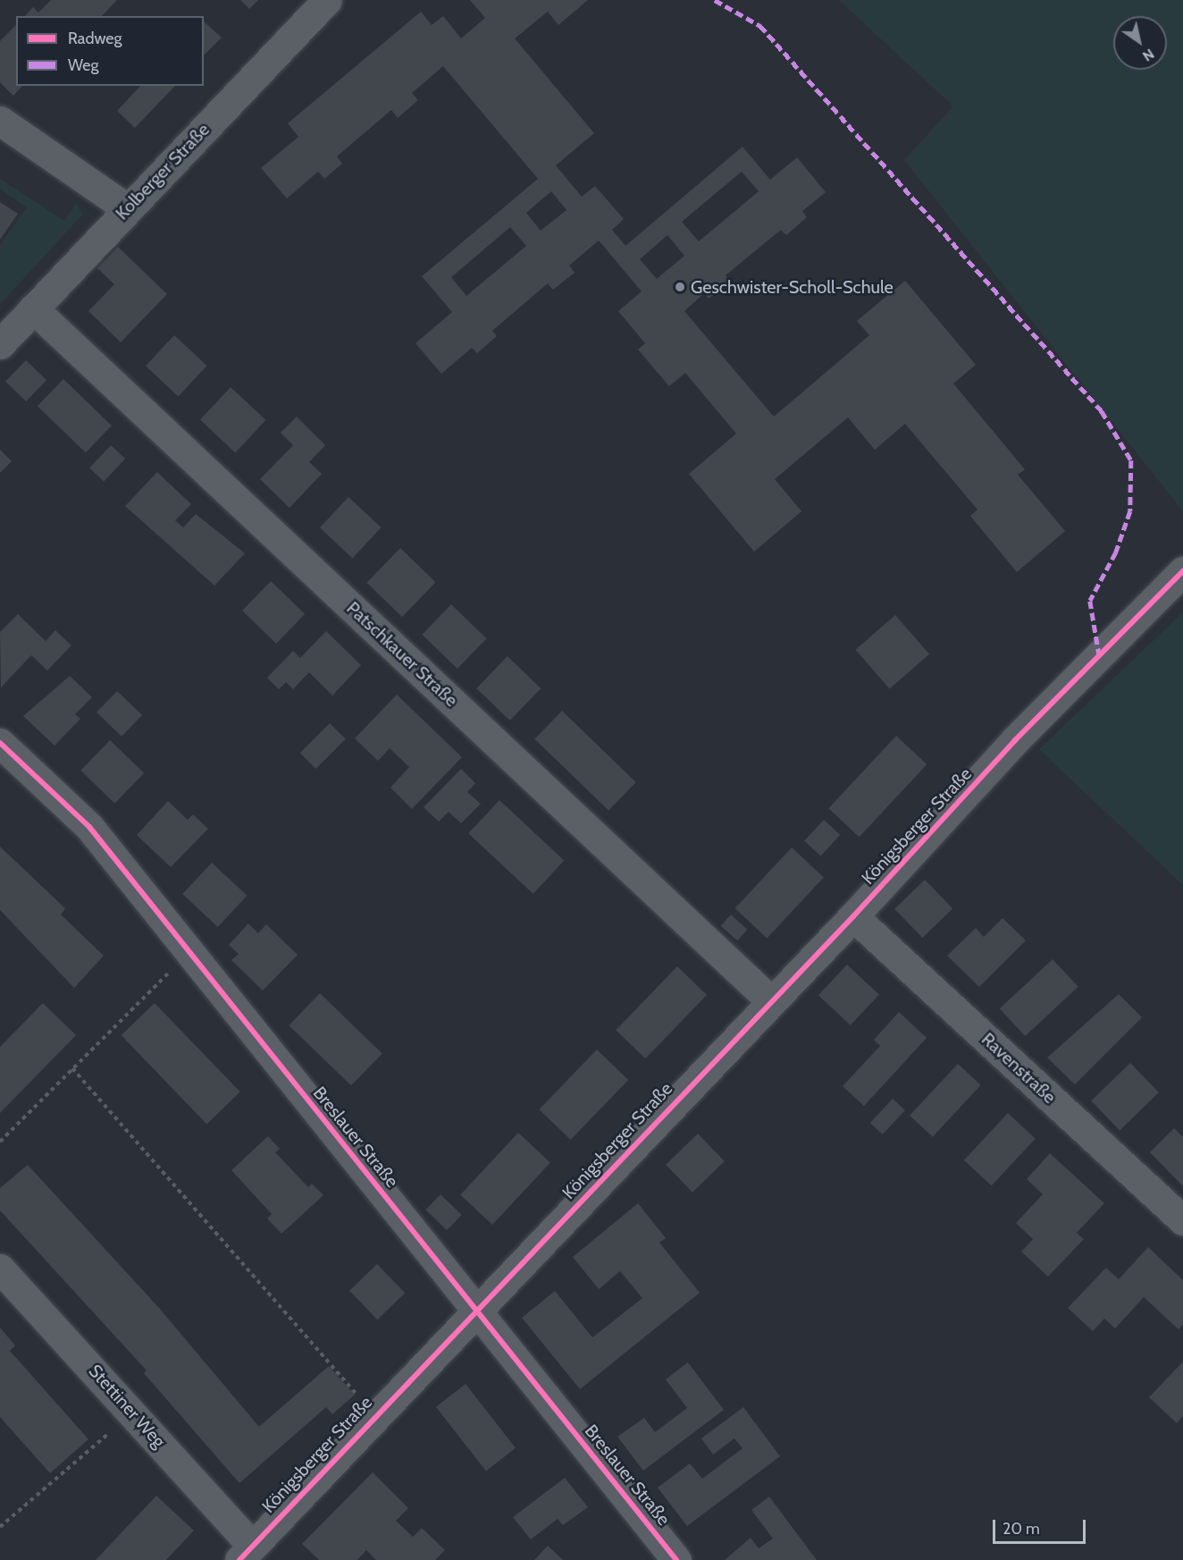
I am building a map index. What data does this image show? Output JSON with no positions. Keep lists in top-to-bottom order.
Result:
{
  "streets": {
    "street": [
      "Kolberger Straße",
      "Patschkauer Straße",
      "Königsberger Straße",
      "Ravenstraße",
      "Breslauer Straße",
      "Stettiner Weg"
    ]
  },
  "crossings": [
    ["Kolberger Straße", "Patschkauer Straße"],
    ["Patschkauer Straße", "Königsberger Straße"],
    ["Königsberger Straße", "Ravenstraße"],
    ["Königsberger Straße", "Breslauer Straße"],
    ["Königsberger Straße", "Stettiner Weg"]
  ],
  "places": ["Geschwister-Scholl-Schule"],
  "legend": ["Radweg", "Weg"],
  "scale_bar": "20 m",
  "north": "bottom right"
}
